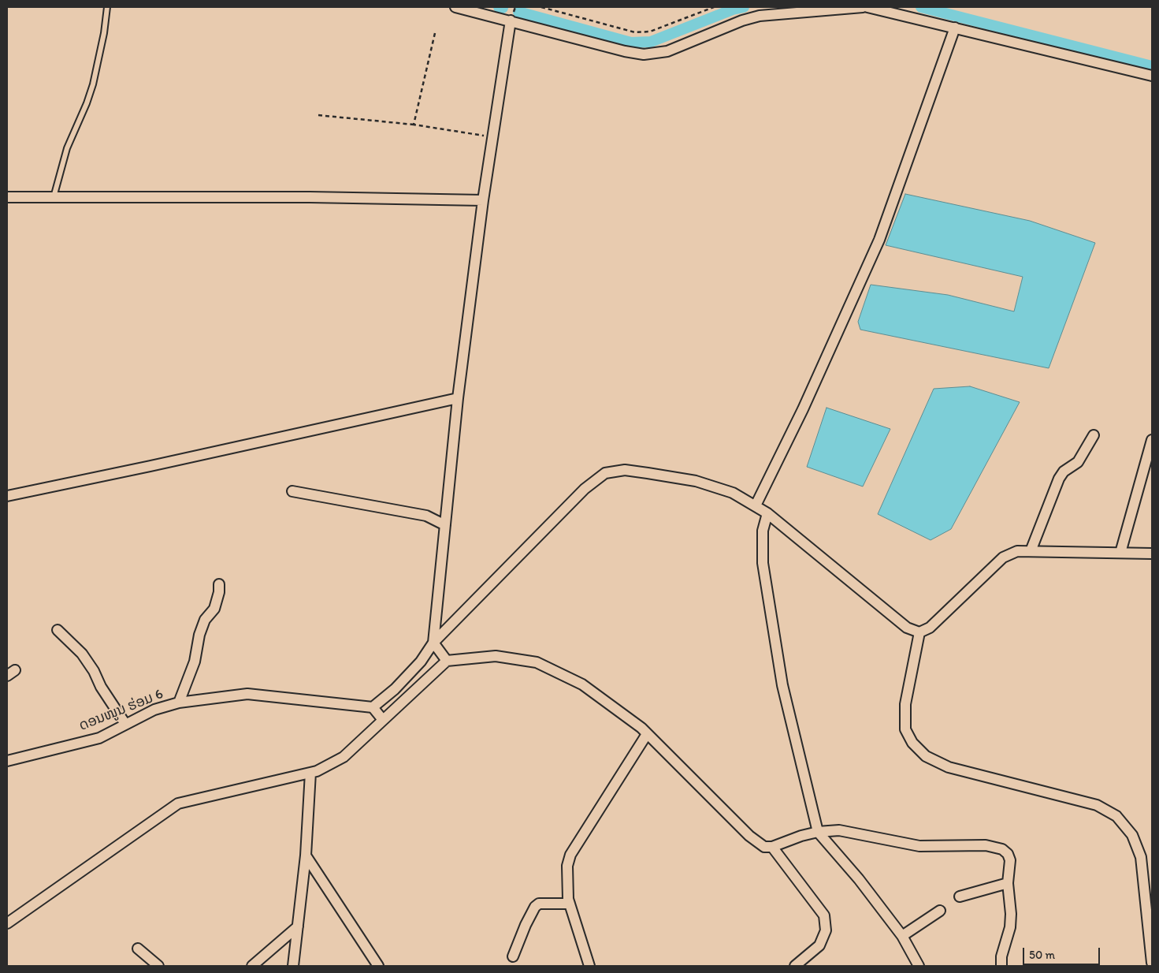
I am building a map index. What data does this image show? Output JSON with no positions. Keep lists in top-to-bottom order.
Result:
{
  "streets": {
    "street": ["ດອນໜູນ ຮ່ອມ 6"]
  },
  "scale_bar": "50 m"
}
